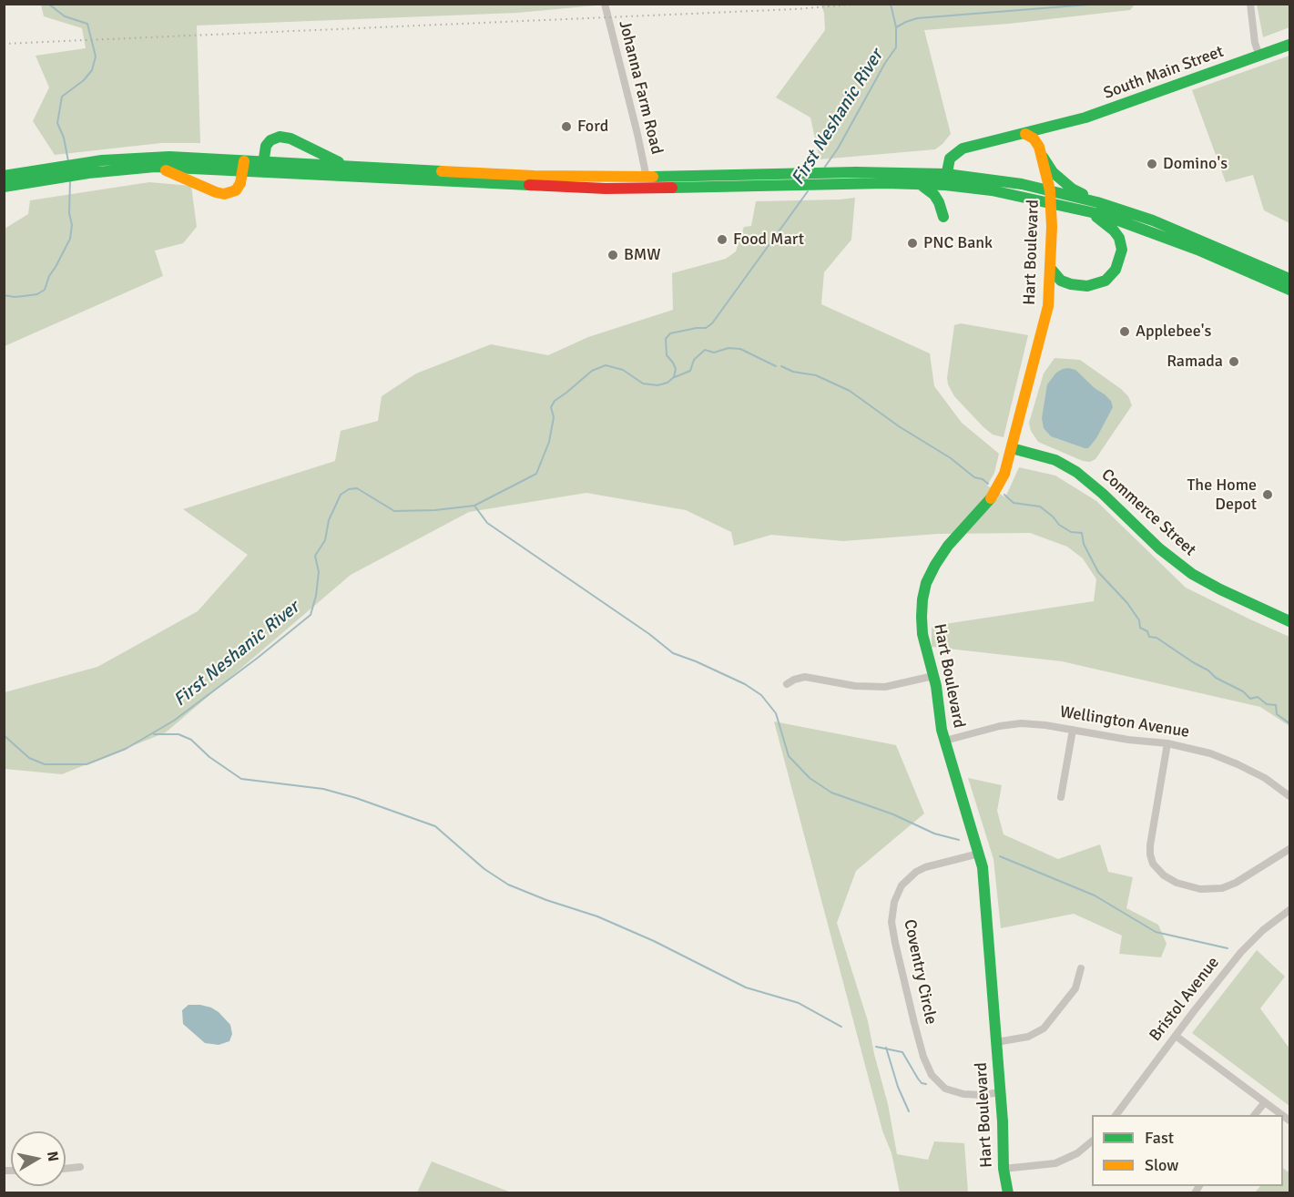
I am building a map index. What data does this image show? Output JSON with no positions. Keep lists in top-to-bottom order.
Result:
{
  "streets": {
    "main road": ["South Main Street", "Hart Boulevard", "Commerce Street"],
    "street": [
      "Johanna Farm Road",
      "Wellington Avenue",
      "Coventry Circle",
      "Bristol Avenue"
    ]
  },
  "crossings": [
    ["Hart Boulevard", "Commerce Street"],
    ["Hart Boulevard", "Wellington Avenue"],
    ["Hart Boulevard", "Coventry Circle"]
  ],
  "water": ["First Neshanic River"],
  "places": [
    "Ford",
    "Domino's",
    "Food Mart",
    "PNC Bank",
    "BMW",
    "Applebee's",
    "Ramada",
    "The Home Depot"
  ],
  "legend": ["Fast", "Slow"],
  "north": "right"
}
